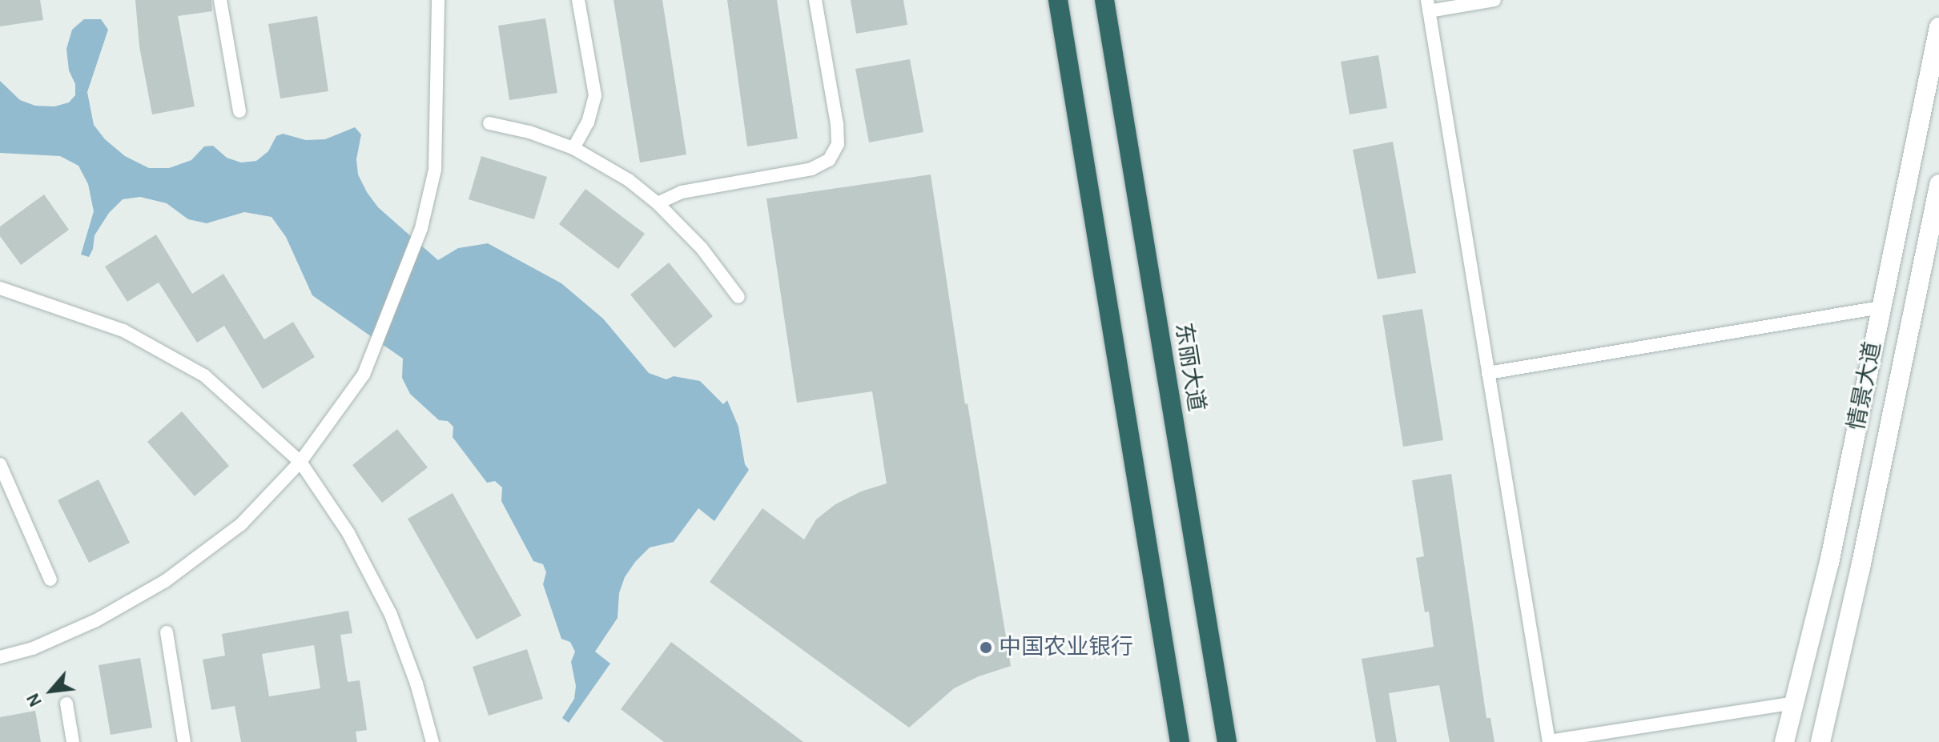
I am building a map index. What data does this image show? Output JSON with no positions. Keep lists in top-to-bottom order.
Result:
{
  "streets": {
    "highway": ["东丽大道"],
    "street": ["情景大道"]
  },
  "places": ["中国农业银行"],
  "north": "bottom left"
}
